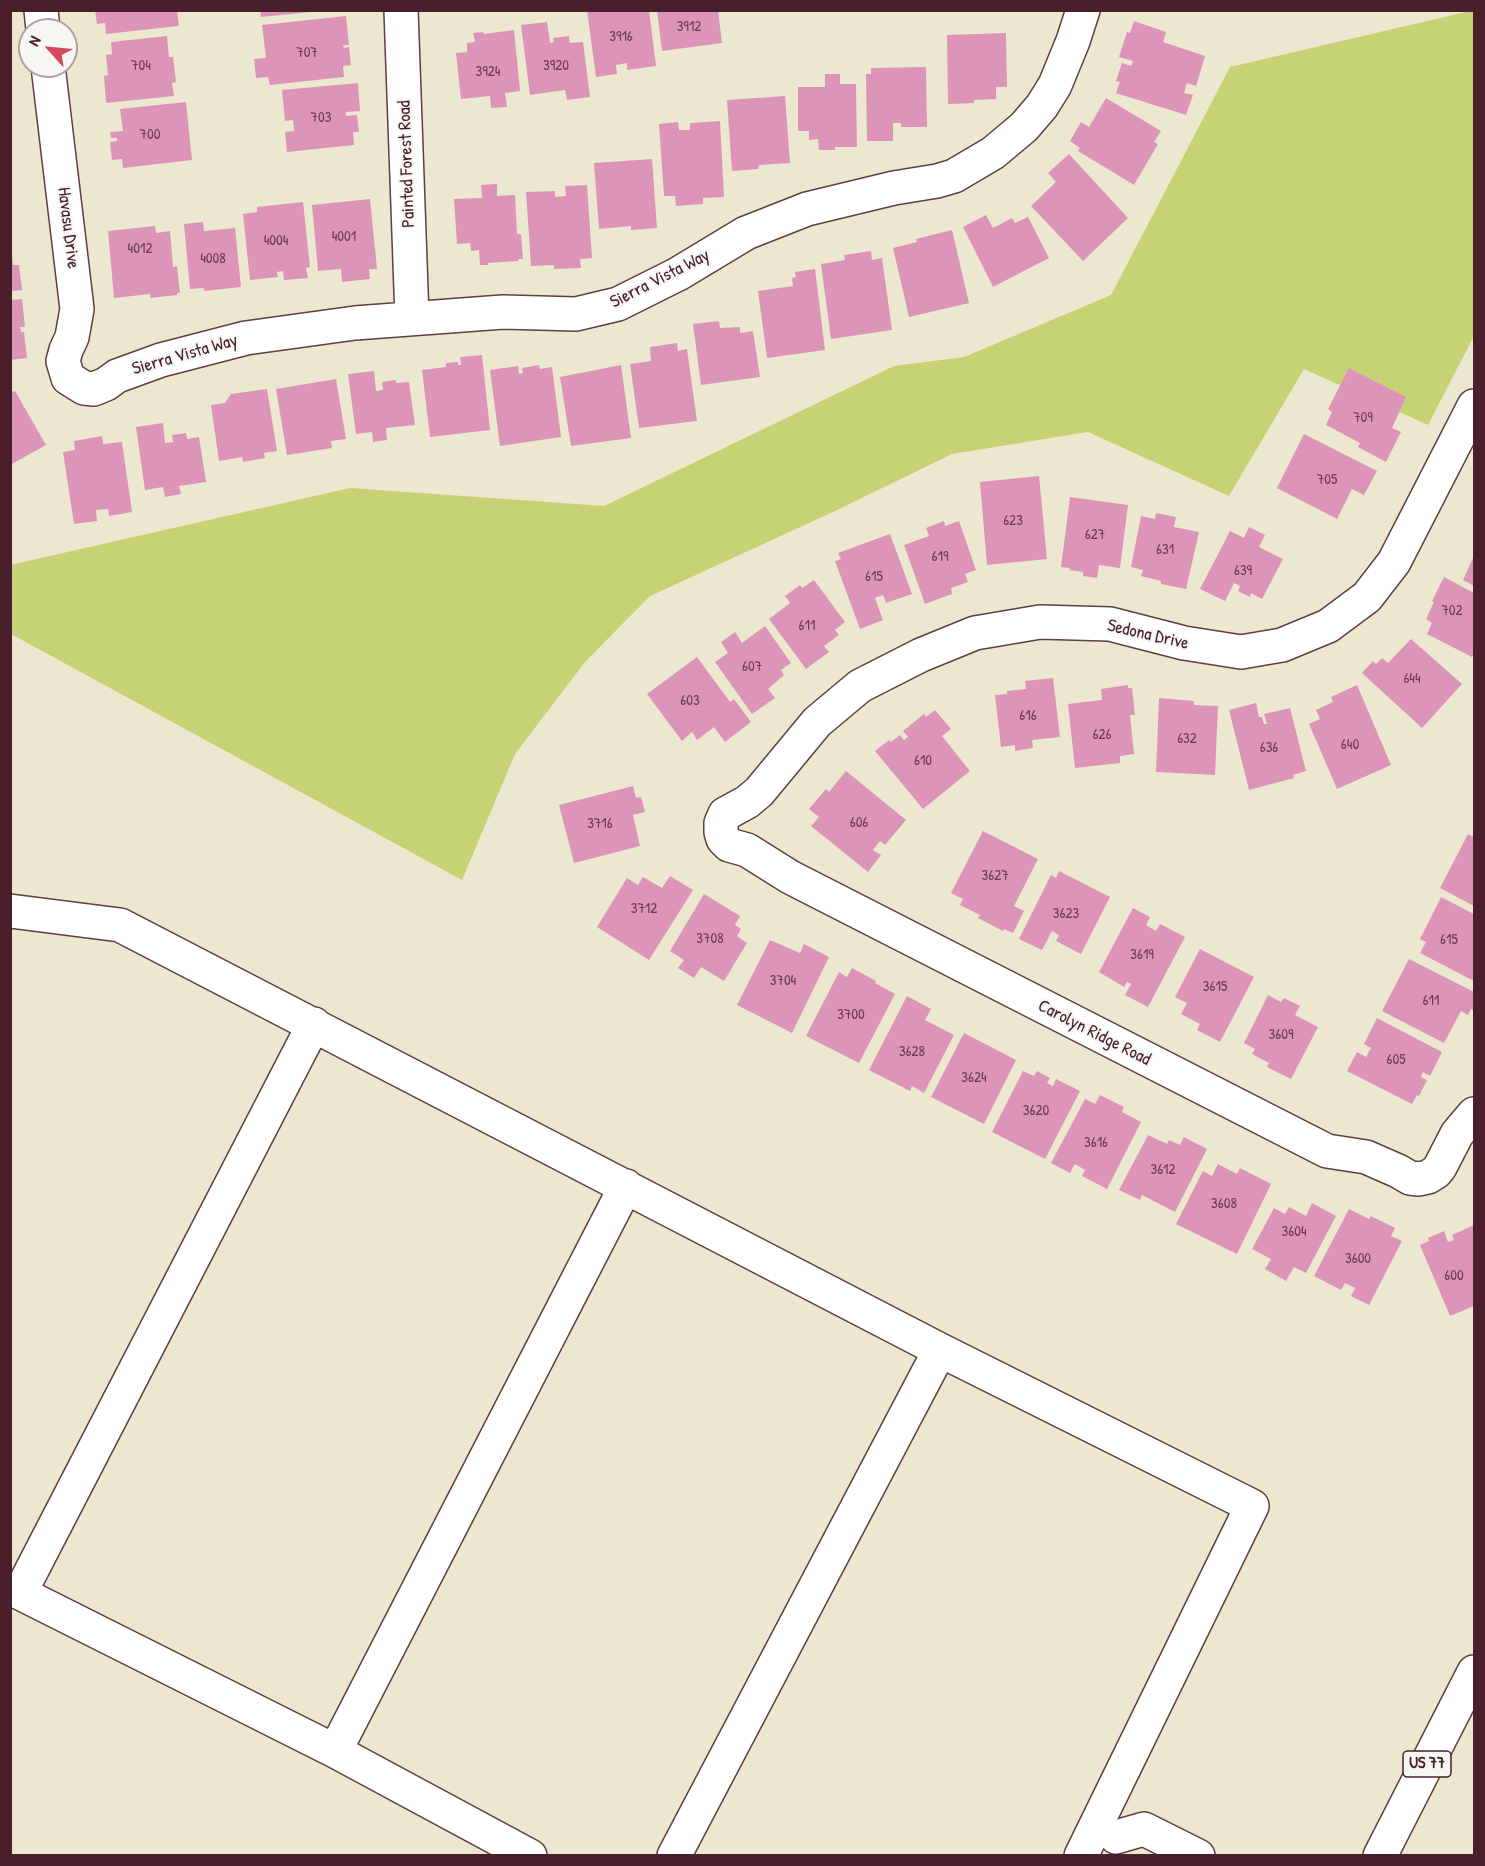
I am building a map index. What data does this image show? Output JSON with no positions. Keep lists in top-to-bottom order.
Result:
{
  "streets": {
    "street": [
      "Painted Forest Road",
      "Havasu Drive",
      "Sierra Vista Way",
      "Sedona Drive",
      "Carolyn Ridge Road",
      "US 77"
    ]
  },
  "crossings": [
    ["Painted Forest Road", "Sierra Vista Way"],
    ["Havasu Drive", "Sierra Vista Way"],
    ["Sedona Drive", "Carolyn Ridge Road"]
  ],
  "house_numbers": [
    "3912",
    "3916",
    "707",
    "704",
    "3920",
    "3924",
    "703",
    "700",
    "4001",
    "4004",
    "4012",
    "4008",
    "709",
    "705",
    "623",
    "627",
    "631",
    "619",
    "639",
    "615",
    "702",
    "611",
    "607",
    "644",
    "603",
    "616",
    "626",
    "632",
    "640",
    "636",
    "610",
    "606",
    "3716",
    "3627",
    "3712",
    "3623",
    "3708",
    "615",
    "3619",
    "3704",
    "3615",
    "611",
    "3700",
    "3609",
    "3628",
    "605",
    "3624",
    "3620",
    "3616",
    "3612",
    "3608",
    "3604",
    "3600",
    "600"
  ],
  "north": "top left"
}
